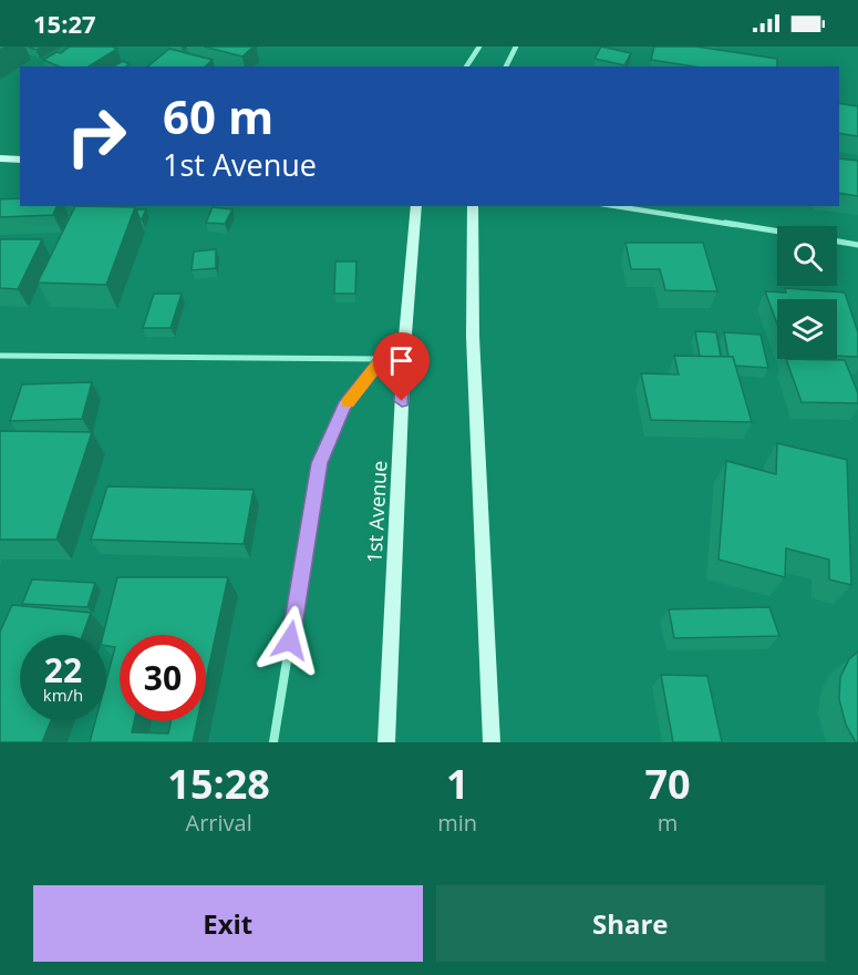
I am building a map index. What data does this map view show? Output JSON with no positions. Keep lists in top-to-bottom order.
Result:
{
  "streets": {
    "main road": ["1st Avenue"]
  },
  "page": {
    "status": "15:27",
    "turn": ["60 m", "1st Avenue"],
    "speed": "22 km/h",
    "limit": "30",
    "eta": [
      "15:28",
      "Arrival",
      "1",
      "min",
      "70",
      "m"
    ],
    "buttons": ["Exit", "Share"]
  }
}
